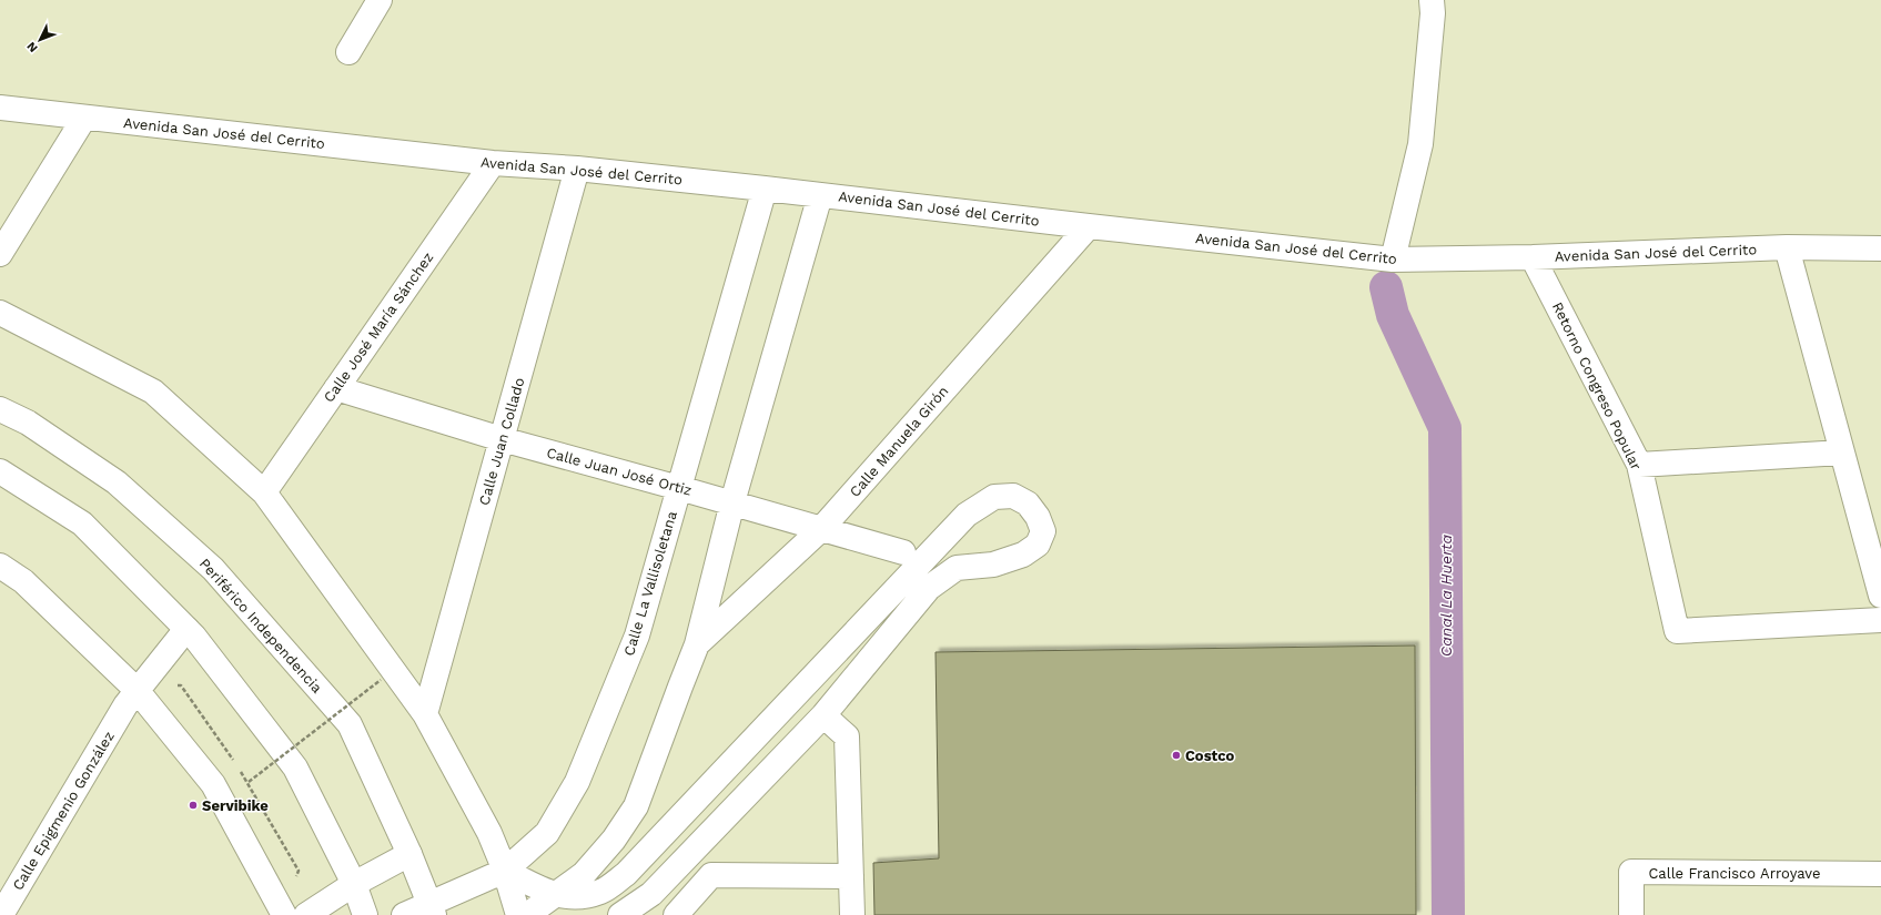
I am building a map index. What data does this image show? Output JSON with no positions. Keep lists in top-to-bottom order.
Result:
{
  "streets": {
    "main road": [
      "Avenida San José del Cerrito",
      "Calle José María Sánchez",
      "Retorno Congreso Popular",
      "Calle Juan Collado",
      "Calle Manuela Girón",
      "Calle Juan José Ortiz",
      "Calle La Vallisoletana",
      "Periférico Independencia",
      "Calle Epigmenio González",
      "Calle Francisco Arroyave"
    ]
  },
  "crossings": [
    ["Avenida San José del Cerrito", "Calle José María Sánchez"],
    ["Avenida San José del Cerrito", "Retorno Congreso Popular"],
    ["Avenida San José del Cerrito", "Calle Juan Collado"],
    ["Avenida San José del Cerrito", "Calle Manuela Girón"],
    ["Avenida San José del Cerrito", "Calle La Vallisoletana"],
    ["Calle José María Sánchez", "Calle Juan José Ortiz"],
    ["Calle Juan Collado", "Calle Juan José Ortiz"],
    ["Calle Manuela Girón", "Calle Juan José Ortiz"],
    ["Calle Juan José Ortiz", "Calle La Vallisoletana"],
    ["Calle La Vallisoletana", "Periférico Independencia"]
  ],
  "water": ["Canal La Huerta"],
  "places": ["Costco", "Servibike"],
  "north": "bottom left"
}
